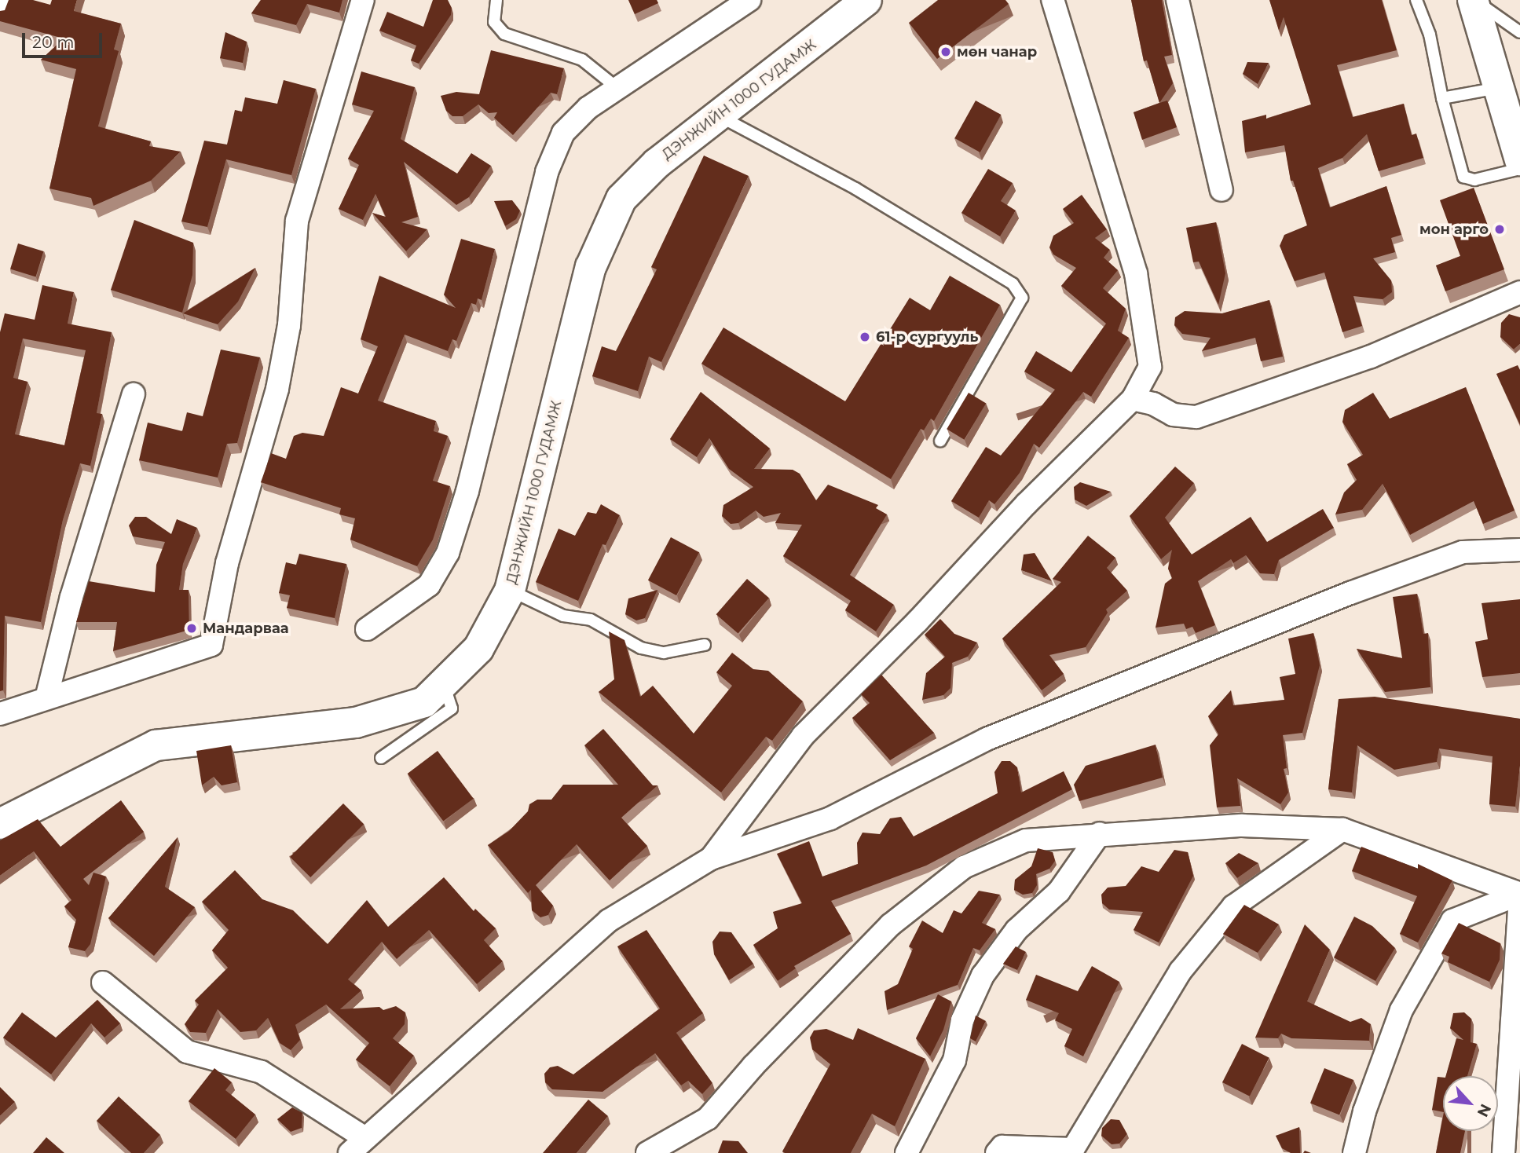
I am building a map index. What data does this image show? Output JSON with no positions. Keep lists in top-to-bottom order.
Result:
{
  "streets": {
    "street": ["ДЭНЖИЙН 1000 ГУДАМЖ"]
  },
  "places": [
    "мөн чанар",
    "мон арго",
    "61-р сургууль",
    "Мандарваа"
  ],
  "scale_bar": "20 m",
  "north": "bottom right"
}
